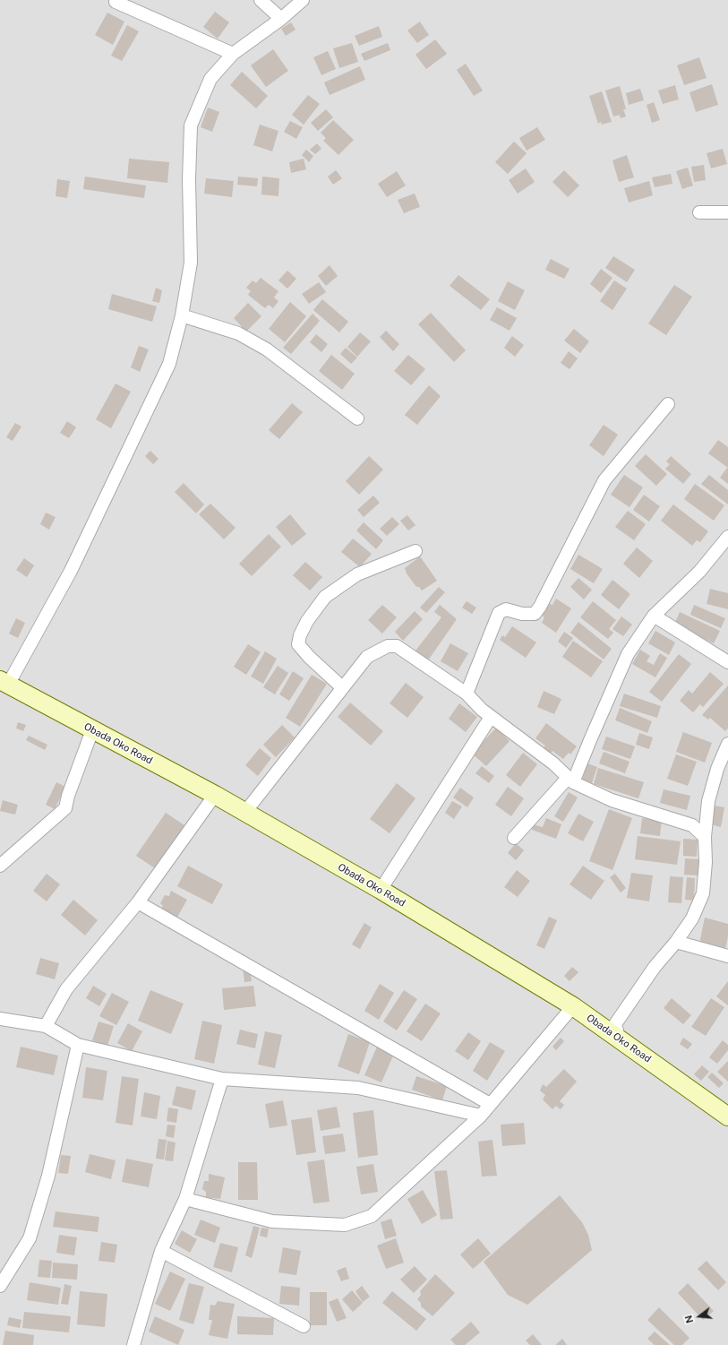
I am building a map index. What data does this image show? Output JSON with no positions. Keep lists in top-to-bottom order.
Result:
{
  "streets": {
    "main road": ["Obada Oko Road"]
  },
  "north": "left"
}
